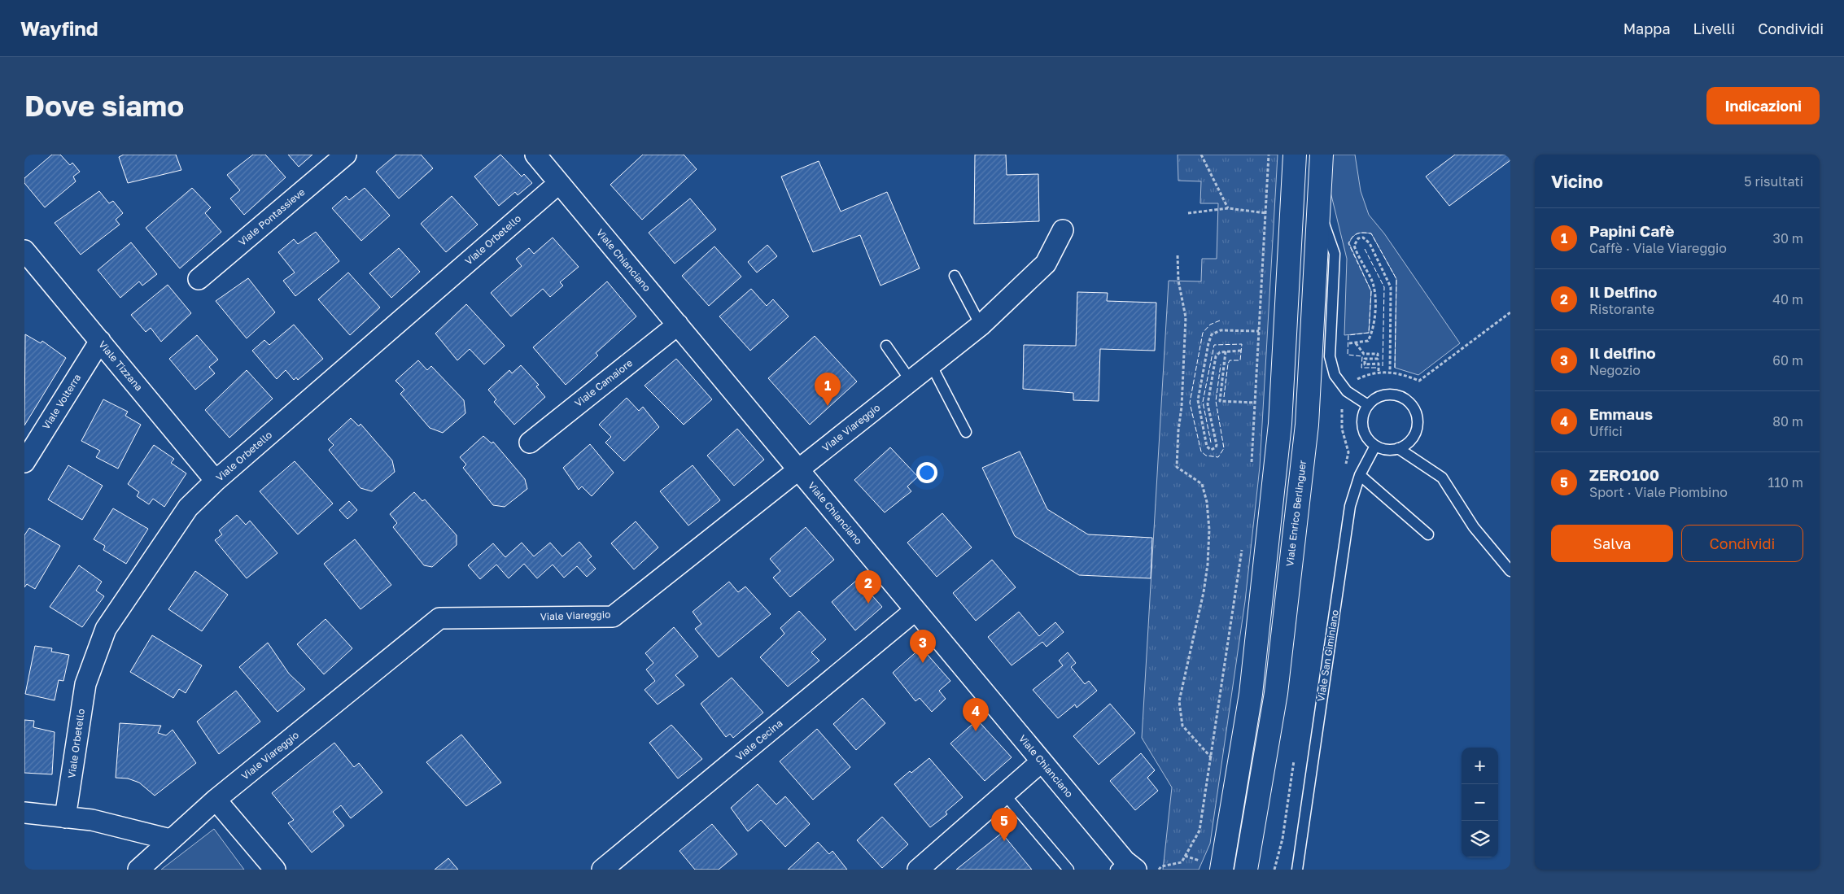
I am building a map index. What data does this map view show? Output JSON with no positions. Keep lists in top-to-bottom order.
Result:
{
  "streets": {
    "main road": ["Viale Enrico Berlinguer"],
    "street": [
      "Viale Pontassieve",
      "Viale Orbetello",
      "Viale Chianciano",
      "Viale Tizzana",
      "Viale Camaiore",
      "Viale Volterra",
      "Viale Viareggio",
      "Viale Cecina"
    ],
    "lane": ["Viale San Giminiano"]
  },
  "crossings": [
    ["Viale Orbetello", "Viale Chianciano"],
    ["Viale Orbetello", "Viale Tizzana"],
    ["Viale Chianciano", "Viale Camaiore"],
    ["Viale Chianciano", "Viale Viareggio"],
    ["Viale Chianciano", "Viale Cecina"],
    ["Viale Tizzana", "Viale Volterra"]
  ],
  "page": {
    "header": "Wayfind",
    "nav": ["Mappa", "Livelli", "Condividi"],
    "buttons": [
      "Indicazioni",
      ["Salva", "Condividi"]
    ],
    "title": "Dove siamo",
    "heading": ["Vicino", "5 risultati"],
    "list": [
      {
        "mark": "1",
        "name": "Papini Cafè",
        "note": "Caffè · Viale Viareggio",
        "value": "30 m"
      },
      {
        "mark": "2",
        "name": "Il Delfino",
        "note": "Ristorante",
        "value": "40 m"
      },
      {
        "mark": "3",
        "name": "Il delfino",
        "note": "Negozio",
        "value": "60 m"
      },
      {
        "mark": "4",
        "name": "Emmaus",
        "note": "Uffici",
        "value": "80 m"
      },
      {
        "mark": "5",
        "name": "ZERO100",
        "note": "Sport · Viale Piombino",
        "value": "110 m"
      }
    ],
    "pins": [
      "1",
      "2",
      "3",
      "4",
      "5"
    ],
    "map_buttons": ["+", "−"]
  }
}
